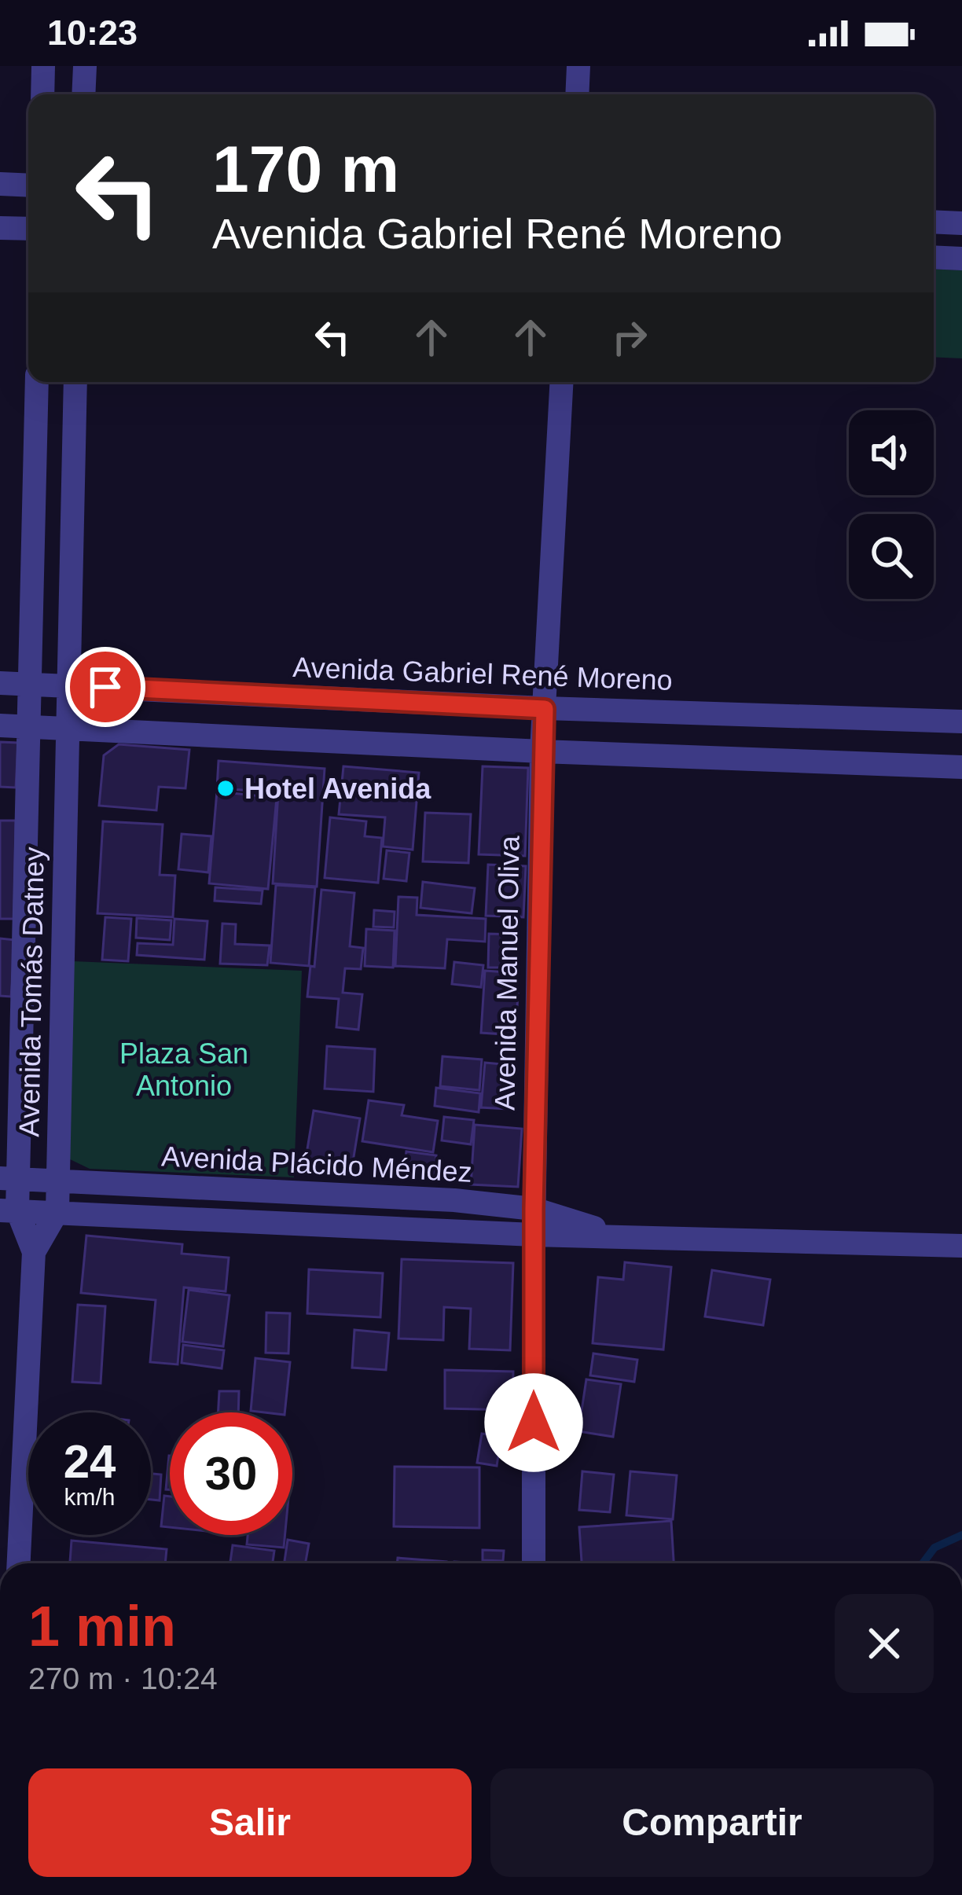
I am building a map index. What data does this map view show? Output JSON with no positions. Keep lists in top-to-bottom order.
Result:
{
  "streets": {
    "street": [
      "Avenida Gabriel René Moreno",
      "Avenida Manuel Oliva",
      "Avenida Tomás Datney",
      "Avenida Plácido Méndez"
    ]
  },
  "crossings": [
    ["Avenida Gabriel René Moreno", "Avenida Manuel Oliva"],
    ["Avenida Gabriel René Moreno", "Avenida Tomás Datney"],
    ["Avenida Manuel Oliva", "Avenida Plácido Méndez"],
    ["Avenida Tomás Datney", "Avenida Plácido Méndez"]
  ],
  "parks": ["Plaza San Antonio"],
  "places": ["Hotel Avenida"],
  "page": {
    "status": "10:23",
    "turn": ["170 m", "Avenida Gabriel René Moreno"],
    "speed": "24 km/h",
    "limit": "30",
    "heading": ["1 min", "270 m · 10:24"],
    "buttons": ["Salir", "Compartir"]
  }
}
